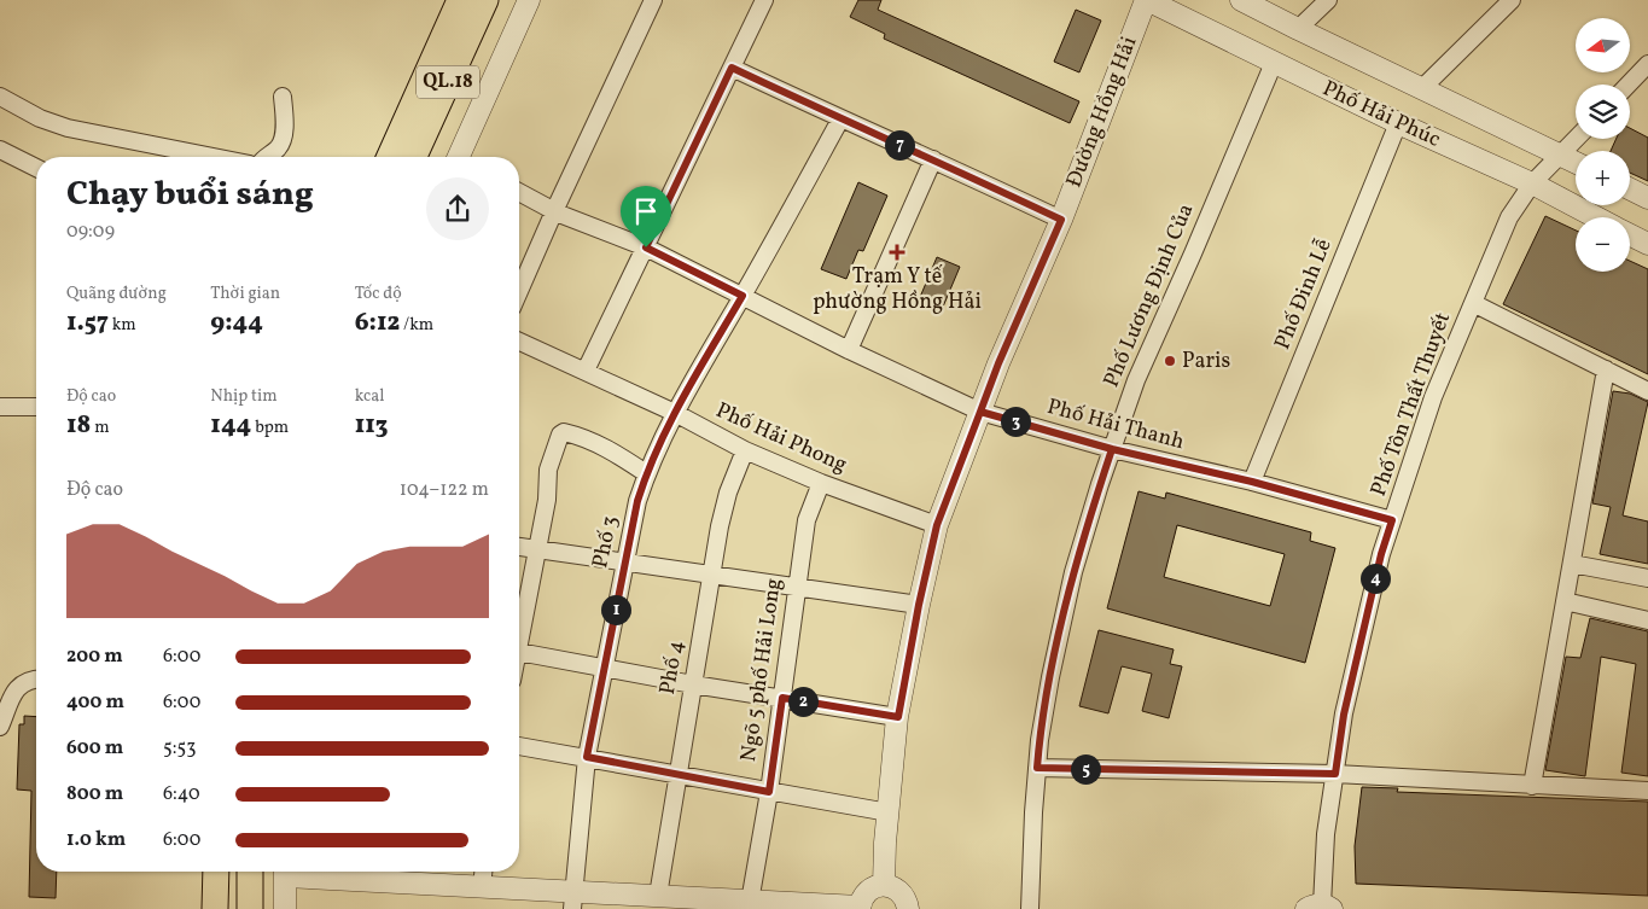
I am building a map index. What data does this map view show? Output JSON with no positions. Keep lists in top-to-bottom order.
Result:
{
  "streets": {
    "main road": ["QL.18"],
    "street": [
      "Đường Hồng Hải",
      "Phố Hải Phúc",
      "Phố Đinh Lễ",
      "Phố Lương Định Của",
      "Phố Tôn Thất Thuyết",
      "Phố Hải Thanh",
      "Phố Hải Phong",
      "Phố 3",
      "Phố 4",
      "Ngõ 5 phố Hải Long"
    ]
  },
  "crossings": [
    ["Đường Hồng Hải", "Phố Hải Phúc"],
    ["Đường Hồng Hải", "Phố Hải Thanh"],
    ["Đường Hồng Hải", "Phố Hải Phong"],
    ["Phố Hải Phúc", "Phố Đinh Lễ"],
    ["Phố Hải Phúc", "Phố Lương Định Của"],
    ["Phố Hải Phúc", "Phố Tôn Thất Thuyết"],
    ["Phố Đinh Lễ", "Phố Hải Thanh"],
    ["Phố Lương Định Của", "Phố Hải Thanh"],
    ["Phố Tôn Thất Thuyết", "Phố Hải Thanh"],
    ["Phố Hải Thanh", "Phố 3"],
    ["Phố Hải Phong", "Phố 3"],
    ["Phố Hải Phong", "Phố 4"],
    ["Phố Hải Phong", "Ngõ 5 phố Hải Long"]
  ],
  "places": {
    "health": ["Trạm Y tế phường Hồng Hải"],
    "other": ["Paris"]
  },
  "north": "left",
  "page": {
    "map_buttons": ["+", "−"],
    "pins": [
      "7",
      "3",
      "4",
      "1",
      "2",
      "5"
    ],
    "heading": ["Chạy buổi sáng", "09:09"],
    "stats": [
      ["Quãng đường", "1.57 km"],
      ["Thời gian", "9:44"],
      ["Tốc độ", "6:12 /km"],
      ["Độ cao", "18 m"],
      ["Nhịp tim", "144 bpm"],
      ["kcal", "113"]
    ],
    "chart": ["Độ cao", "104–122 m"],
    "list": [
      {
        "name": "200 m",
        "note": "6:00"
      },
      {
        "name": "400 m",
        "note": "6:00"
      },
      {
        "name": "600 m",
        "note": "5:53"
      },
      {
        "name": "800 m",
        "note": "6:40"
      },
      {
        "name": "1.0 km",
        "note": "6:00"
      }
    ]
  }
}
